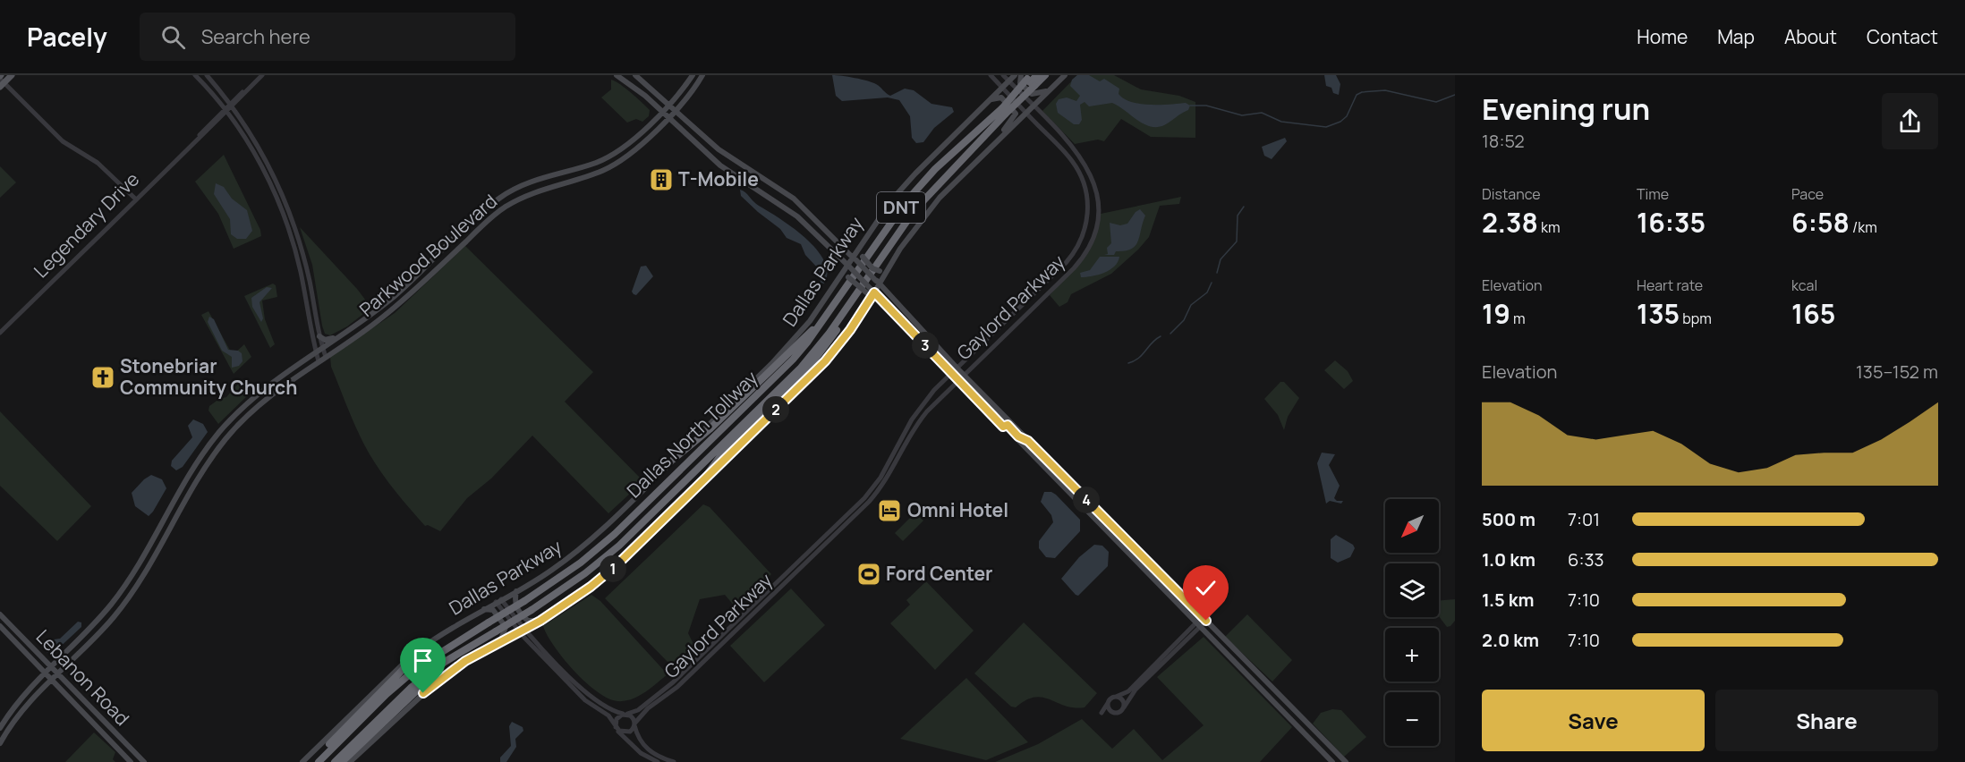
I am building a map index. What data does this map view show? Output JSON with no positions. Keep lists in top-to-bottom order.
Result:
{
  "streets": {
    "highway": ["DNT", "Dallas North Tollway"],
    "main road": ["Parkwood Boulevard", "Dallas Parkway", "Lebanon Road"],
    "street": ["Legendary Drive", "Gaylord Parkway"]
  },
  "crossings": [
    ["Parkwood Boulevard", "Lebanon Road"],
    ["Dallas Parkway", "Gaylord Parkway"]
  ],
  "places": {
    "building": ["T-Mobile"],
    "church": ["Stonebriar Community Church"],
    "hotel": ["Omni Hotel"],
    "sports": ["Ford Center"]
  },
  "north": "bottom left",
  "page": {
    "header": "Pacely",
    "search": "Search here",
    "nav": [
      "Home",
      "Map",
      "About",
      "Contact"
    ],
    "heading": ["Evening run", "18:52"],
    "stats": [
      ["Distance", "2.38 km"],
      ["Time", "16:35"],
      ["Pace", "6:58 /km"],
      ["Elevation", "19 m"],
      ["Heart rate", "135 bpm"],
      ["kcal", "165"]
    ],
    "pins": [
      "3",
      "2",
      "4",
      "1"
    ],
    "chart": ["Elevation", "135–152 m"],
    "map_buttons": ["+", "−"],
    "list": [
      {
        "name": "500 m",
        "note": "7:01"
      },
      {
        "name": "1.0 km",
        "note": "6:33"
      },
      {
        "name": "1.5 km",
        "note": "7:10"
      },
      {
        "name": "2.0 km",
        "note": "7:10"
      }
    ],
    "buttons": ["Save", "Share"]
  }
}
